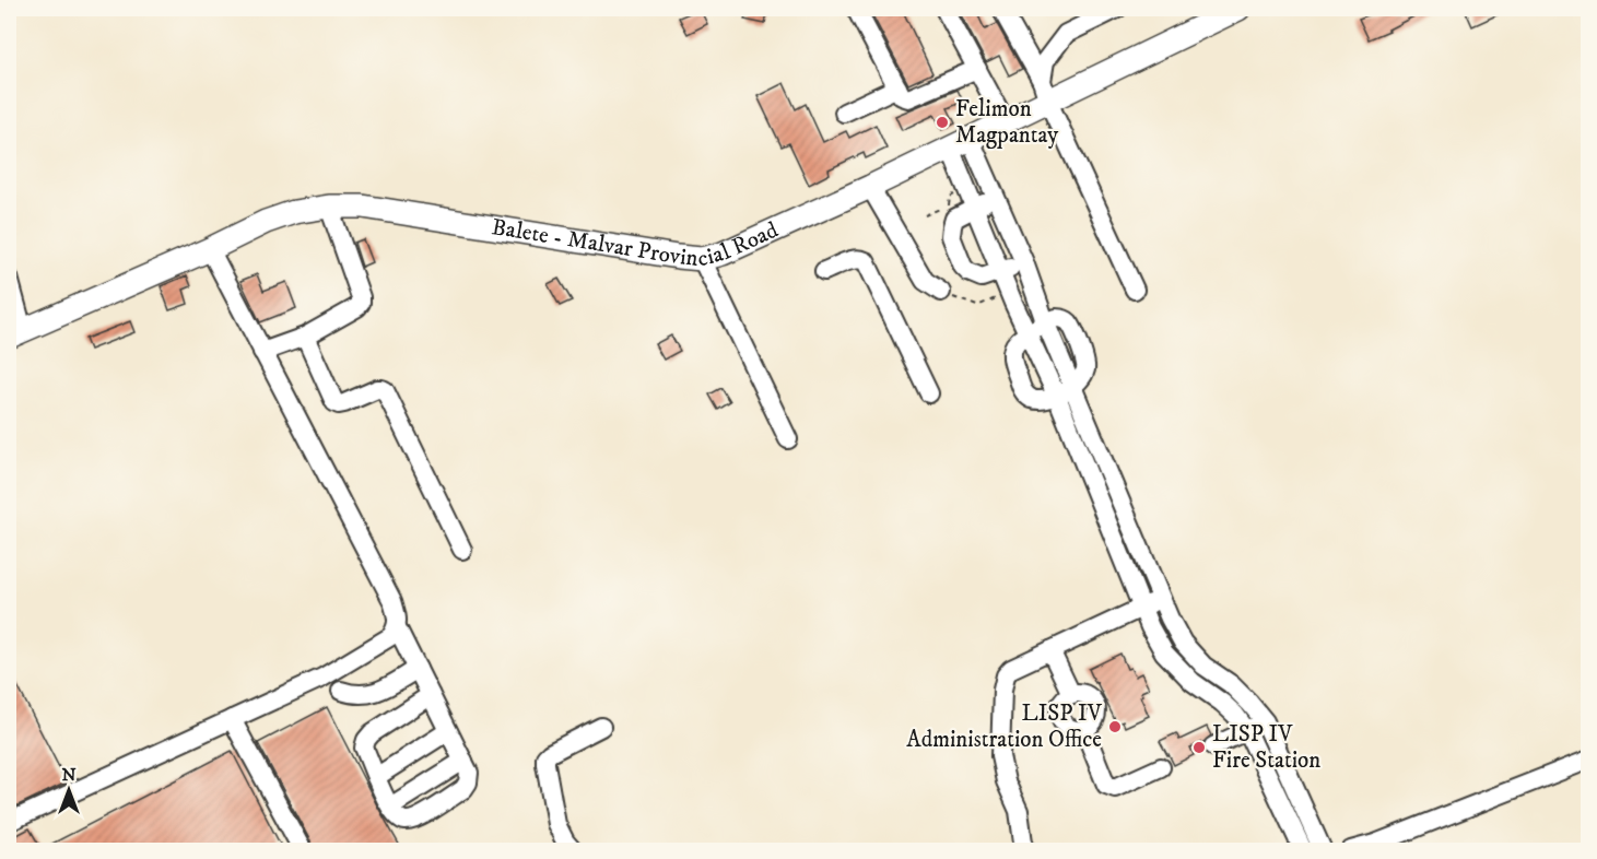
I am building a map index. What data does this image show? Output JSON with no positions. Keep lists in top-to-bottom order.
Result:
{
  "streets": {
    "main road": ["Balete - Malvar Provincial Road"]
  },
  "places": ["Felimon Magpantay", "LISP IV Administration Office", "LISP IV Fire Station"],
  "north": "top"
}
